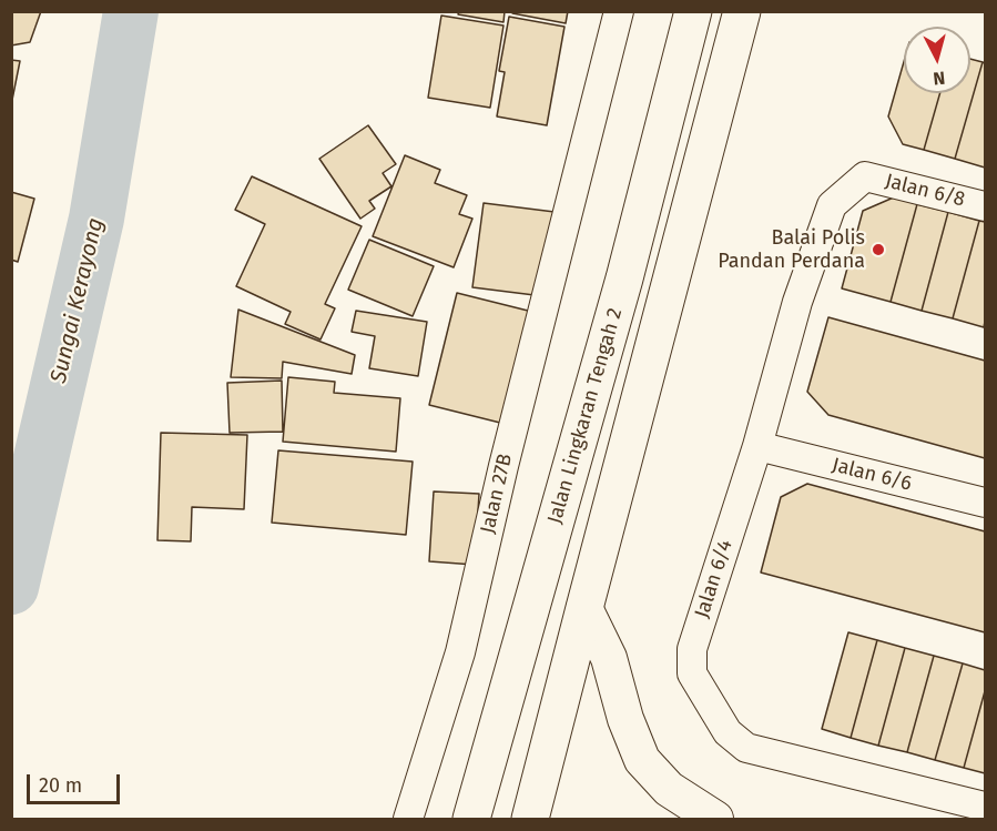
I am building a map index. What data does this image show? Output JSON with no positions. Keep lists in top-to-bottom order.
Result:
{
  "streets": {
    "highway": ["Jalan Lingkaran Tengah 2"],
    "street": [
      "Jalan 6/8",
      "Jalan 6/6",
      "Jalan 27B",
      "Jalan 6/4"
    ]
  },
  "crossings": [
    ["Jalan 6/8", "Jalan 6/4"],
    ["Jalan 6/6", "Jalan 6/4"]
  ],
  "water": ["Sungai Kerayong"],
  "places": ["Balai Polis Pandan Perdana"],
  "scale_bar": "20 m",
  "north": "bottom"
}
